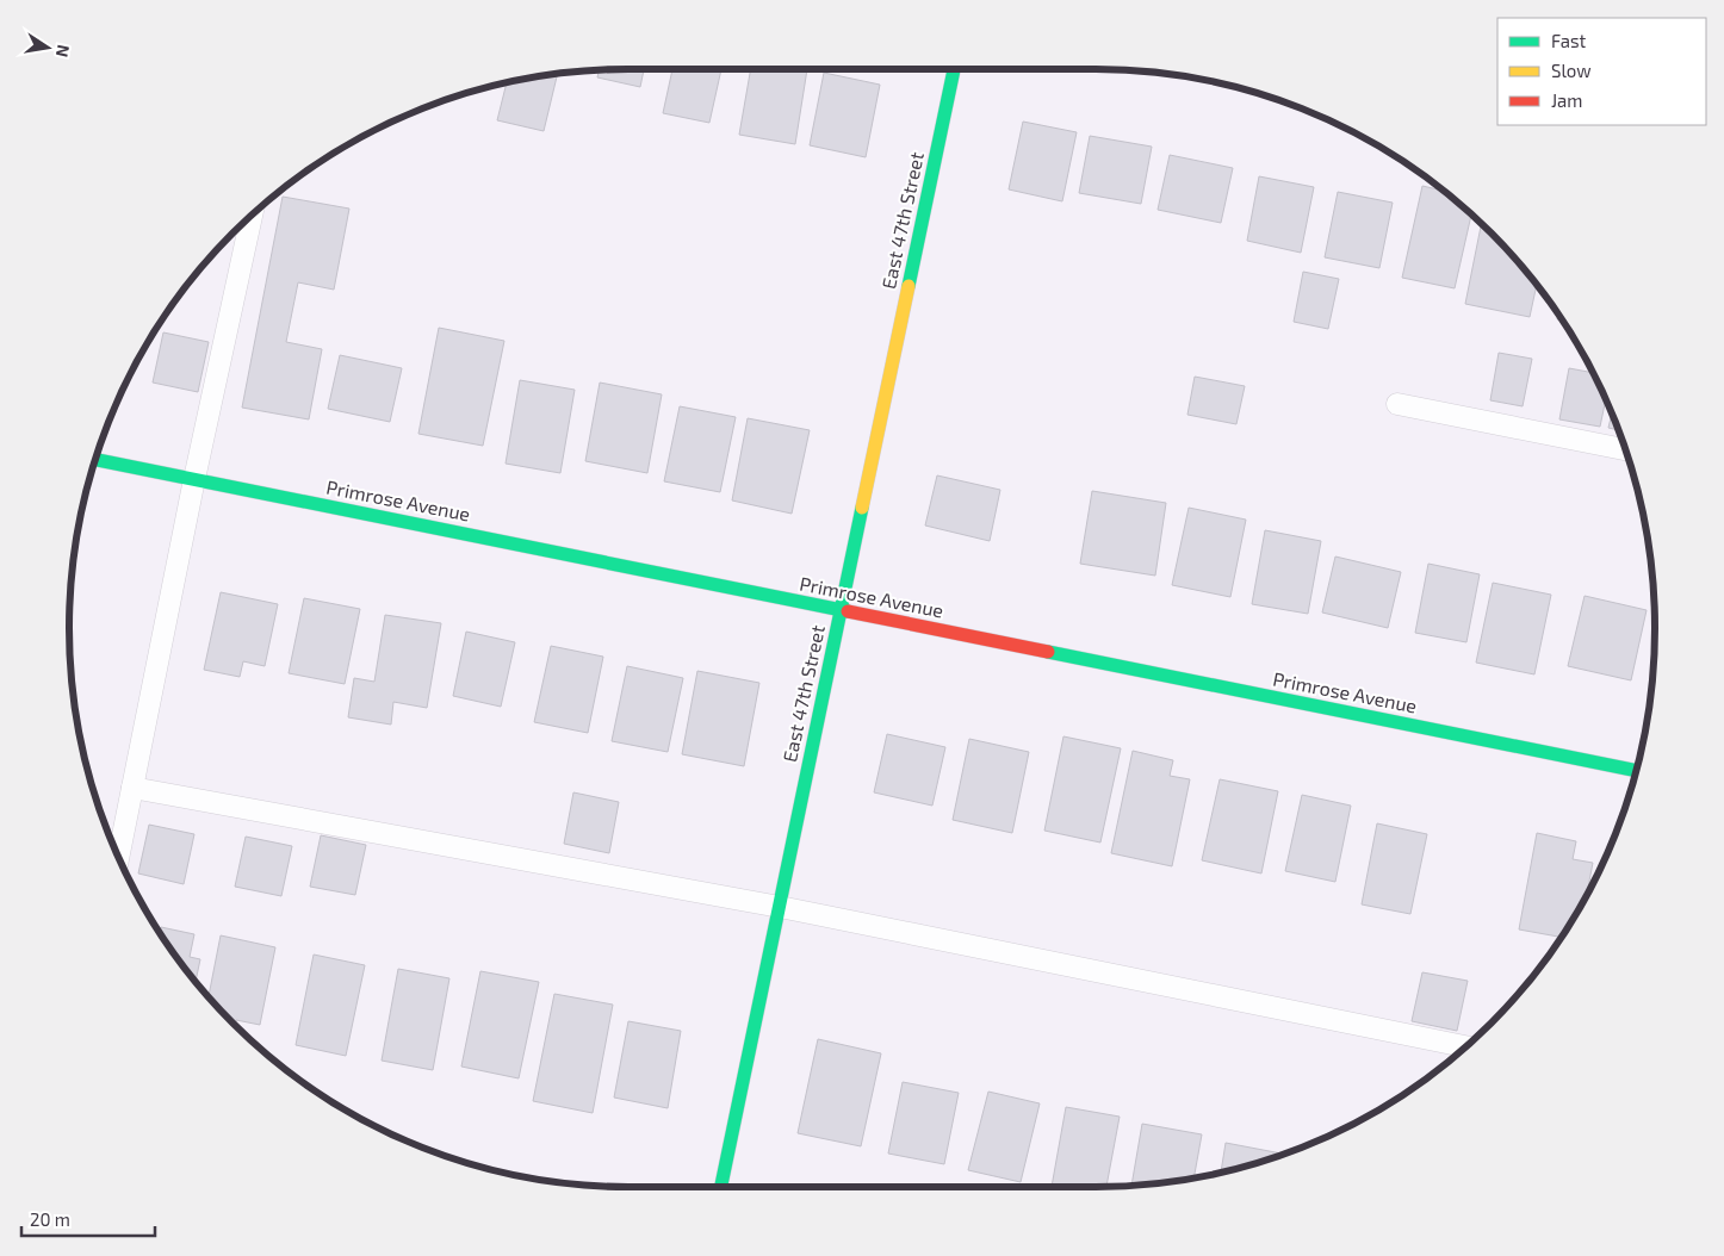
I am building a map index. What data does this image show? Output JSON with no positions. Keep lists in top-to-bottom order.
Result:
{
  "streets": {
    "street": ["East 47th Street", "Primrose Avenue"]
  },
  "crossings": [
    ["East 47th Street", "Primrose Avenue"]
  ],
  "legend": ["Fast", "Slow", "Jam"],
  "scale_bar": "20 m",
  "north": "right"
}
